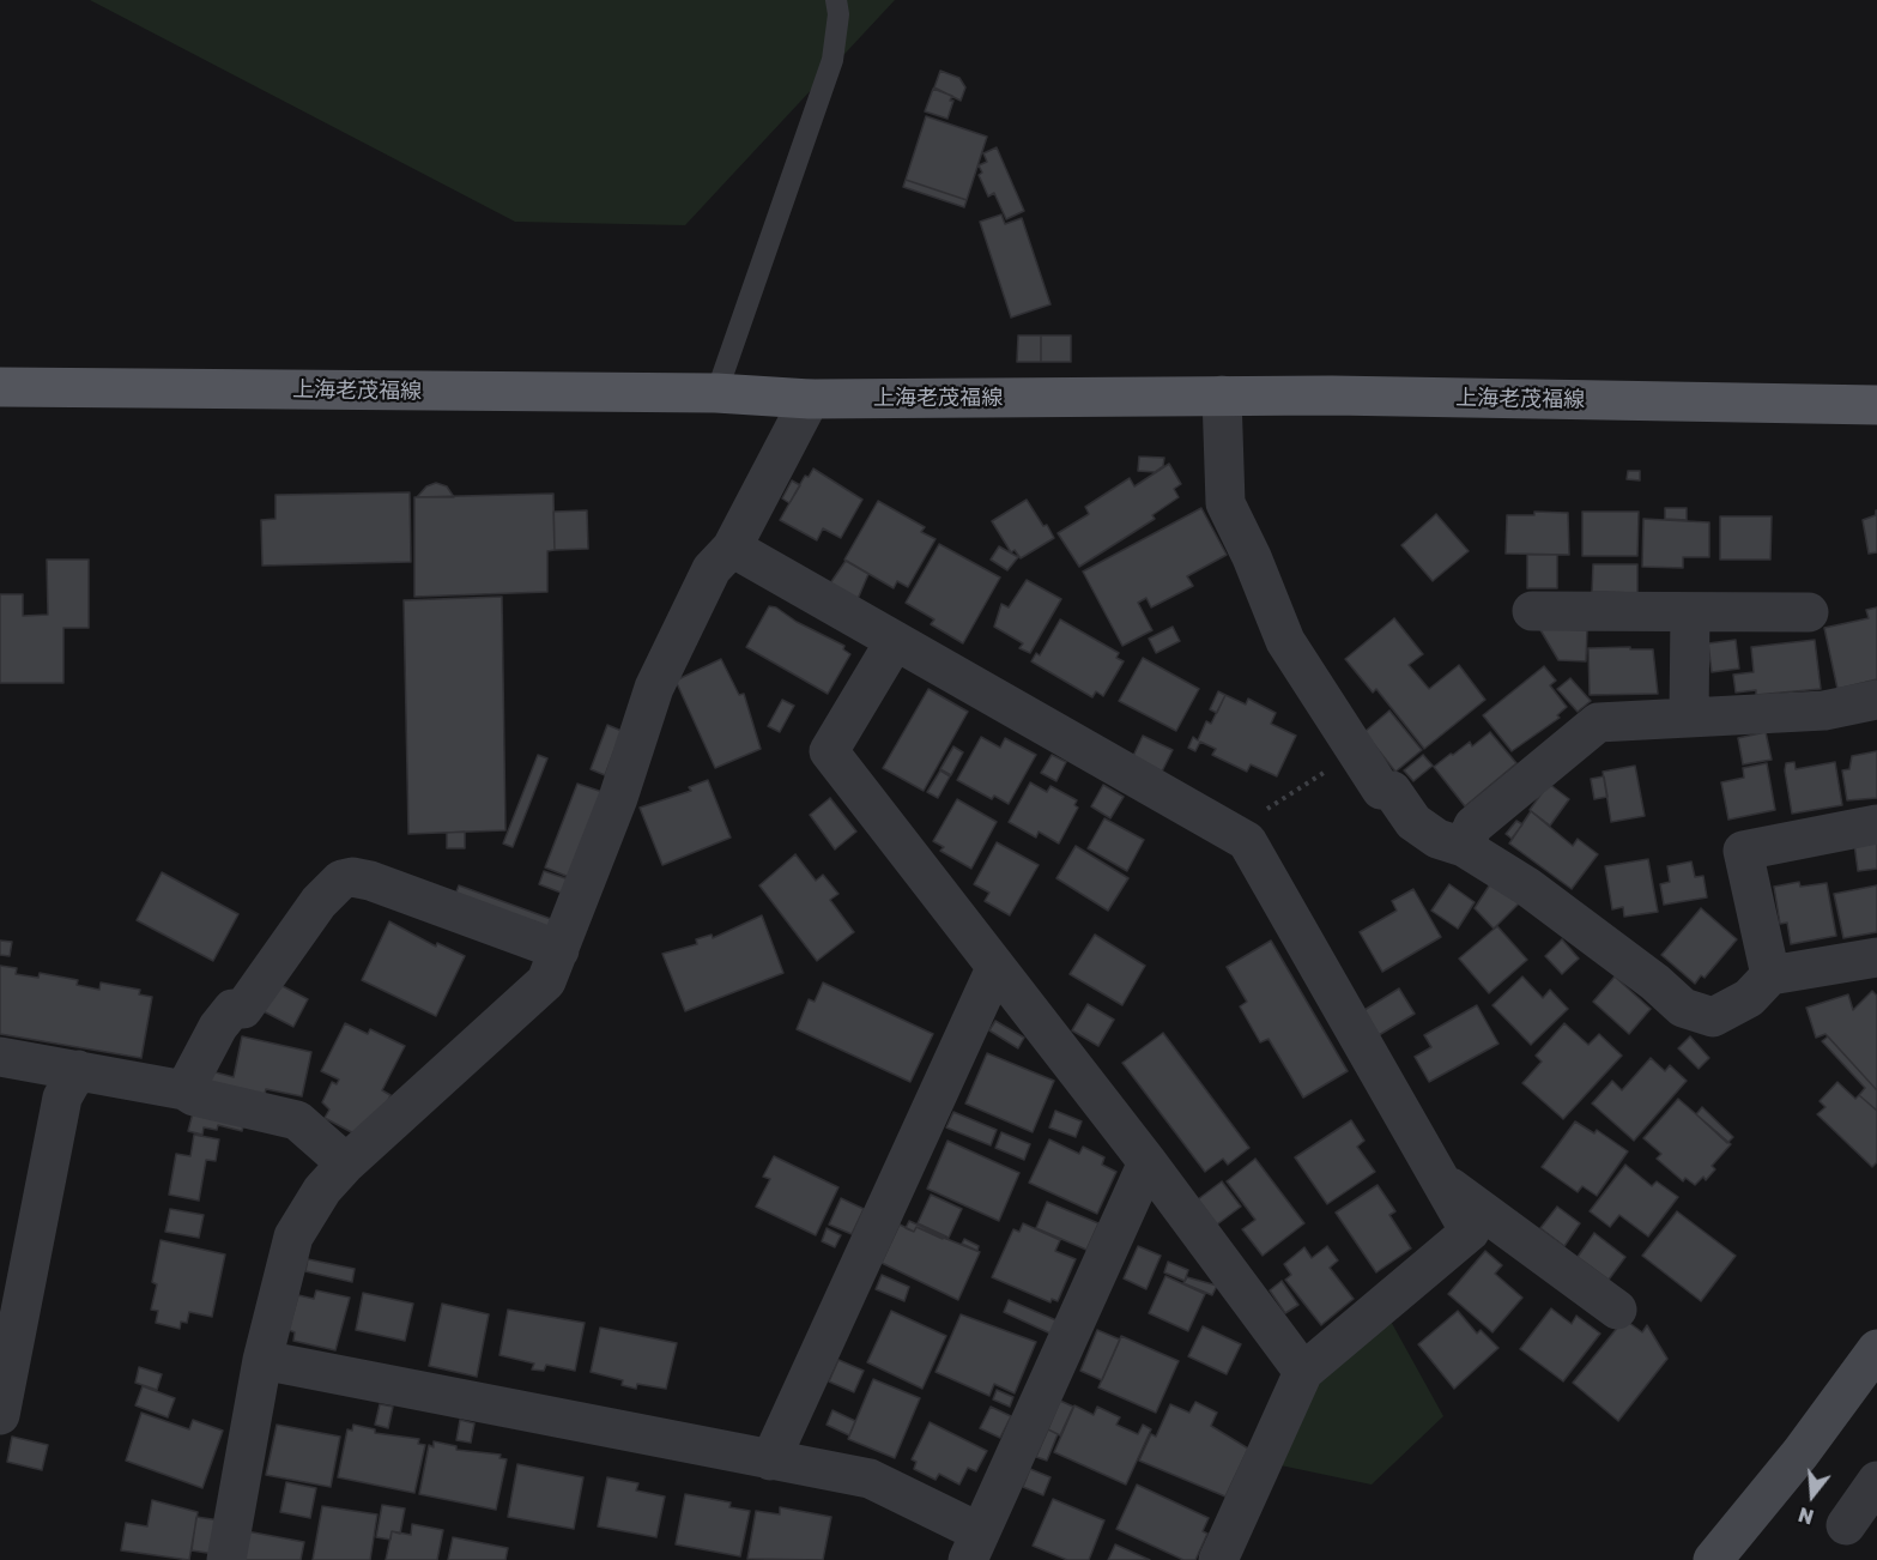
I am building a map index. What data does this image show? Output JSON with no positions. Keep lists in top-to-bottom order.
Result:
{
  "streets": {
    "main road": ["上海老茂福線"]
  },
  "north": "bottom"
}
